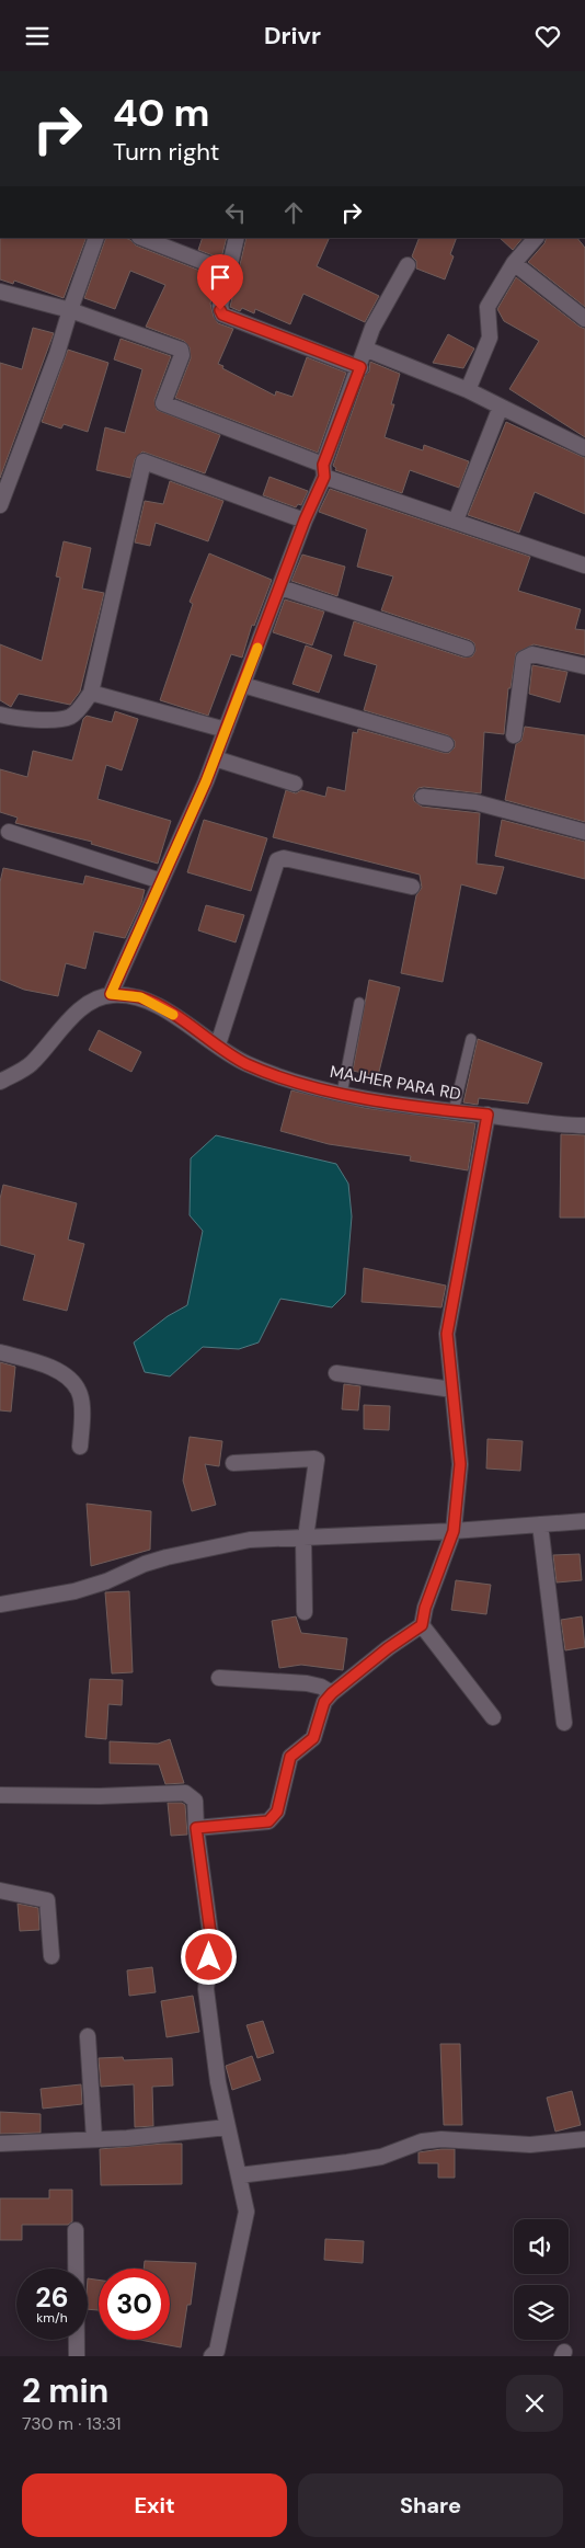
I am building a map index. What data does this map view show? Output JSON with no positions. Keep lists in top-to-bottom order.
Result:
{
  "streets": {
    "street": ["MAJHER PARA RD"]
  },
  "page": {
    "header": "Drivr",
    "turn": ["40 m", "Turn right"],
    "speed": "26 km/h",
    "limit": "30",
    "heading": ["2 min", "730 m · 13:31"],
    "buttons": ["Exit", "Share"]
  }
}
